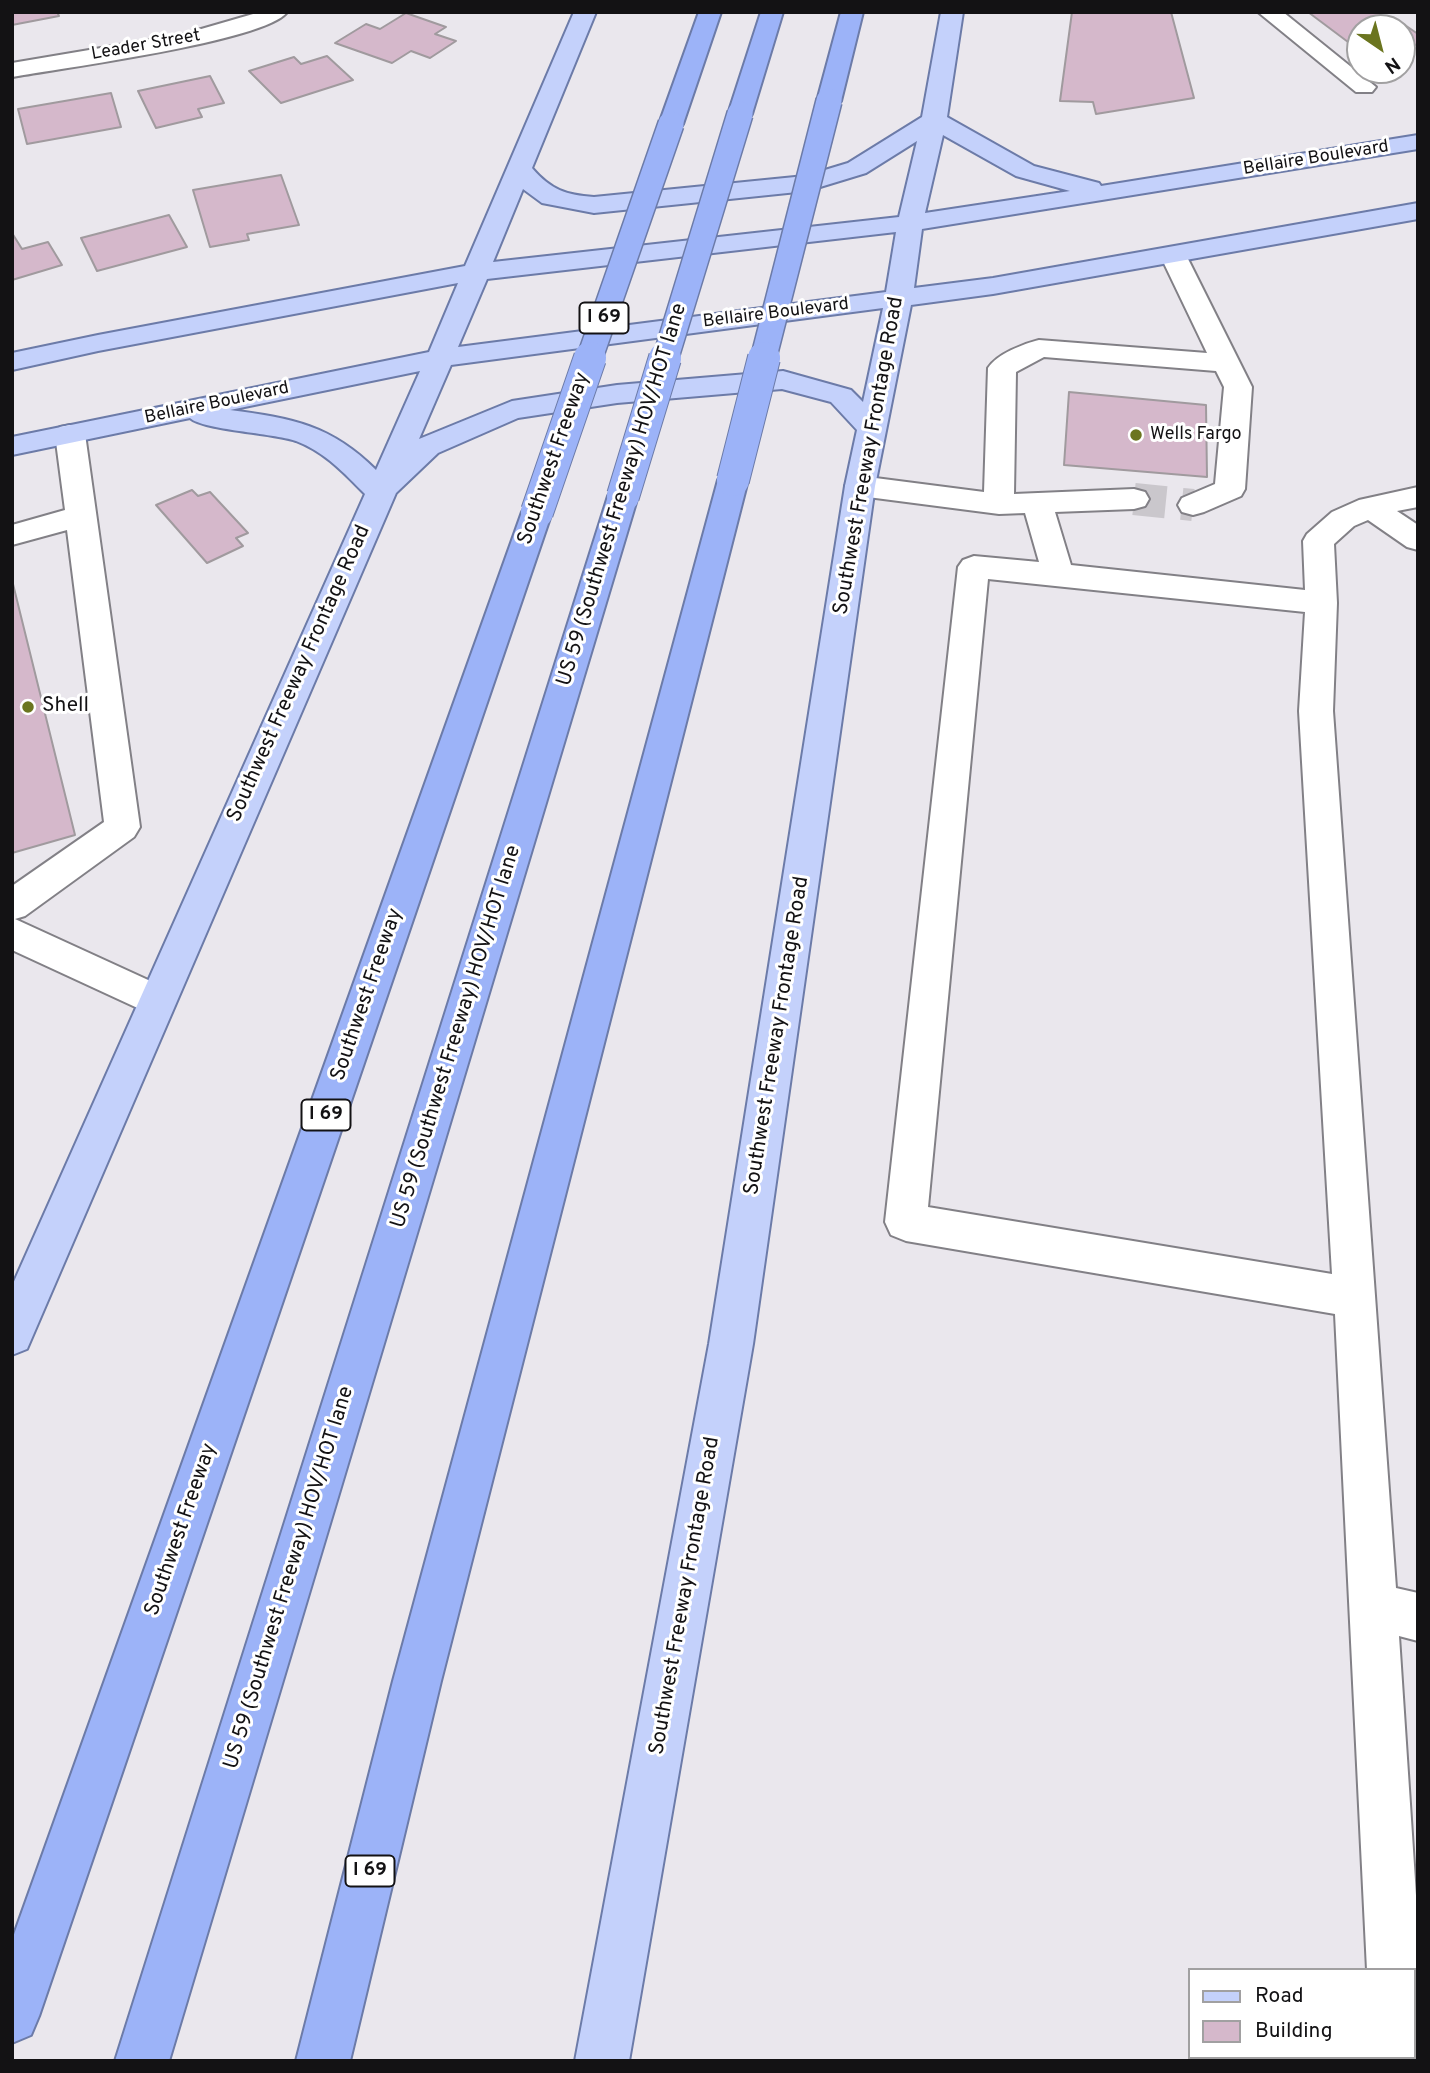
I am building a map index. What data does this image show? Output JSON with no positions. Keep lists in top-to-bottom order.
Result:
{
  "streets": {
    "highway": ["I 69", "Southwest Freeway", "US 59 (Southwest Freeway) HOV/HOT lane"],
    "main road": ["Bellaire Boulevard", "Southwest Freeway Frontage Road"],
    "street": ["Leader Street"]
  },
  "crossings": [
    ["Bellaire Boulevard", "Southwest Freeway Frontage Road"]
  ],
  "places": ["Wells Fargo", "Shell"],
  "legend": ["Road", "Building"],
  "north": "bottom right"
}
